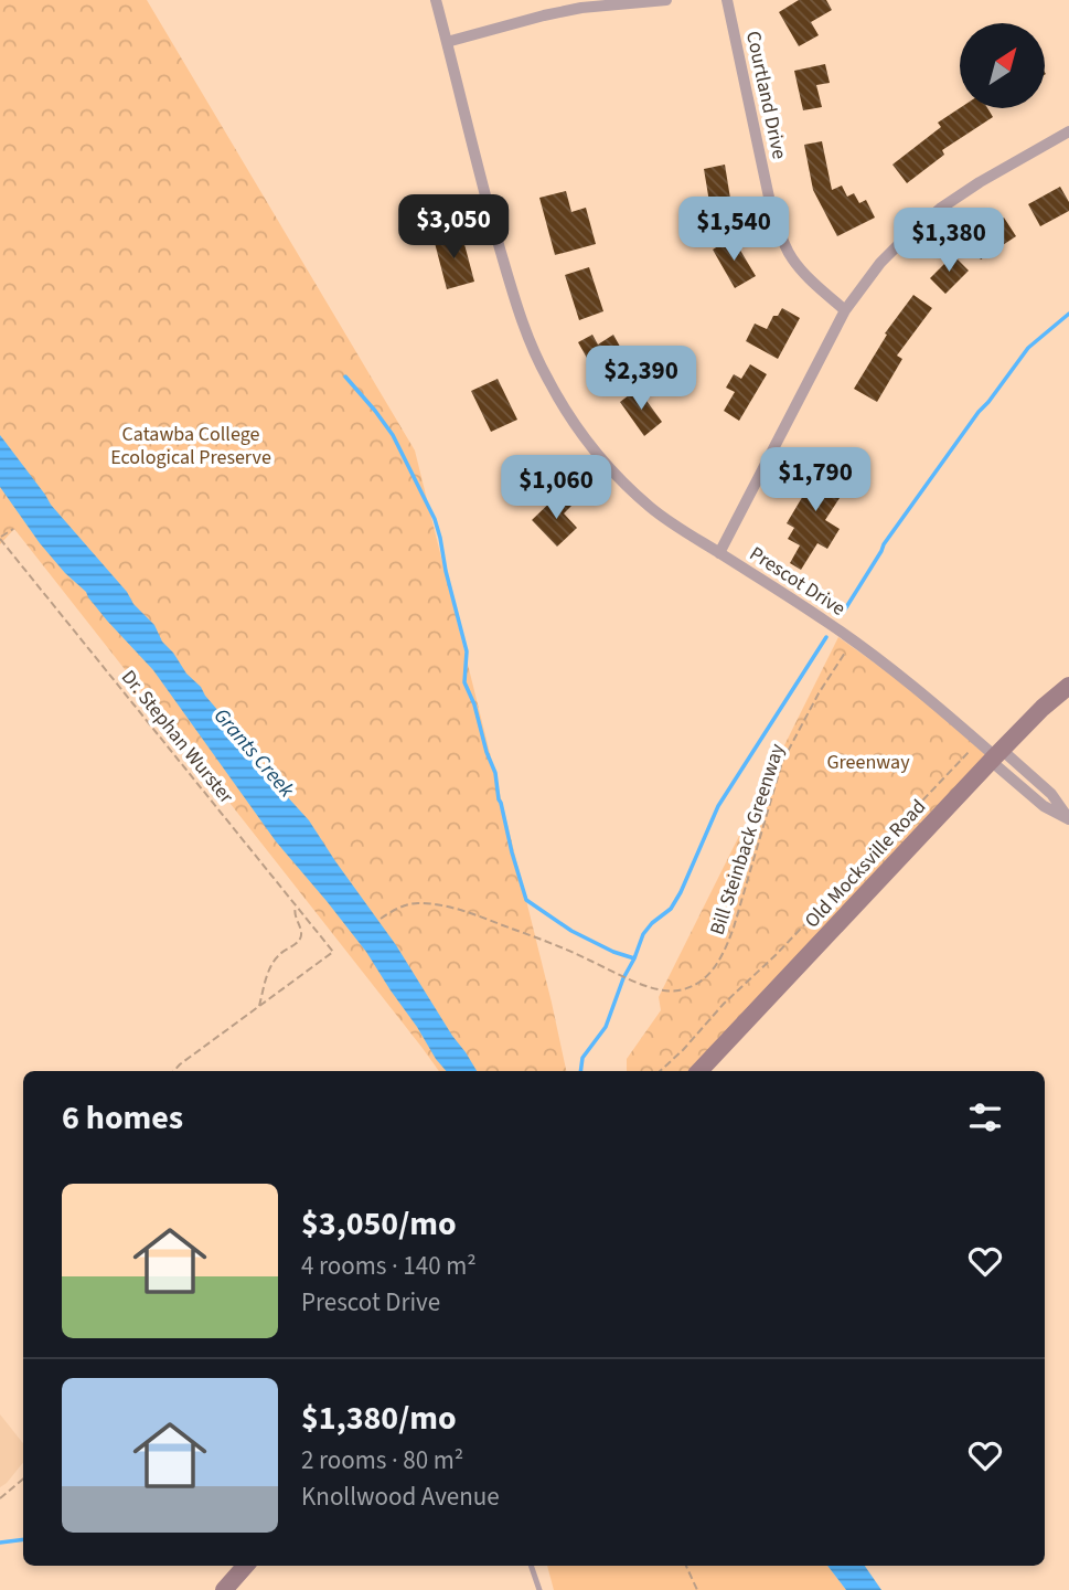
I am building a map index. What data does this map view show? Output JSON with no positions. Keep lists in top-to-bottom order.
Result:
{
  "streets": {
    "street": ["Courtland Drive", "Prescot Drive", "Old Mocksville Road"],
    "path": ["Dr. Stephan Wurster", "Bill Steinback Greenway"]
  },
  "crossings": [
    ["Prescot Drive", "Old Mocksville Road"]
  ],
  "water": ["Grants Creek"],
  "parks": ["Catawba College Ecological Preserve", "Greenway"],
  "north": "top right",
  "page": {
    "price": [
      "$3,050",
      "$1,540",
      "$1,380",
      "$2,390",
      "$1,790",
      "$1,060"
    ],
    "heading": "6 homes",
    "list": [
      {
        "name": "$3,050/mo",
        "note": "4 rooms · 140 m² · Prescot Drive"
      },
      {
        "name": "$1,380/mo",
        "note": "2 rooms · 80 m² · Knollwood Avenue"
      }
    ]
  }
}
